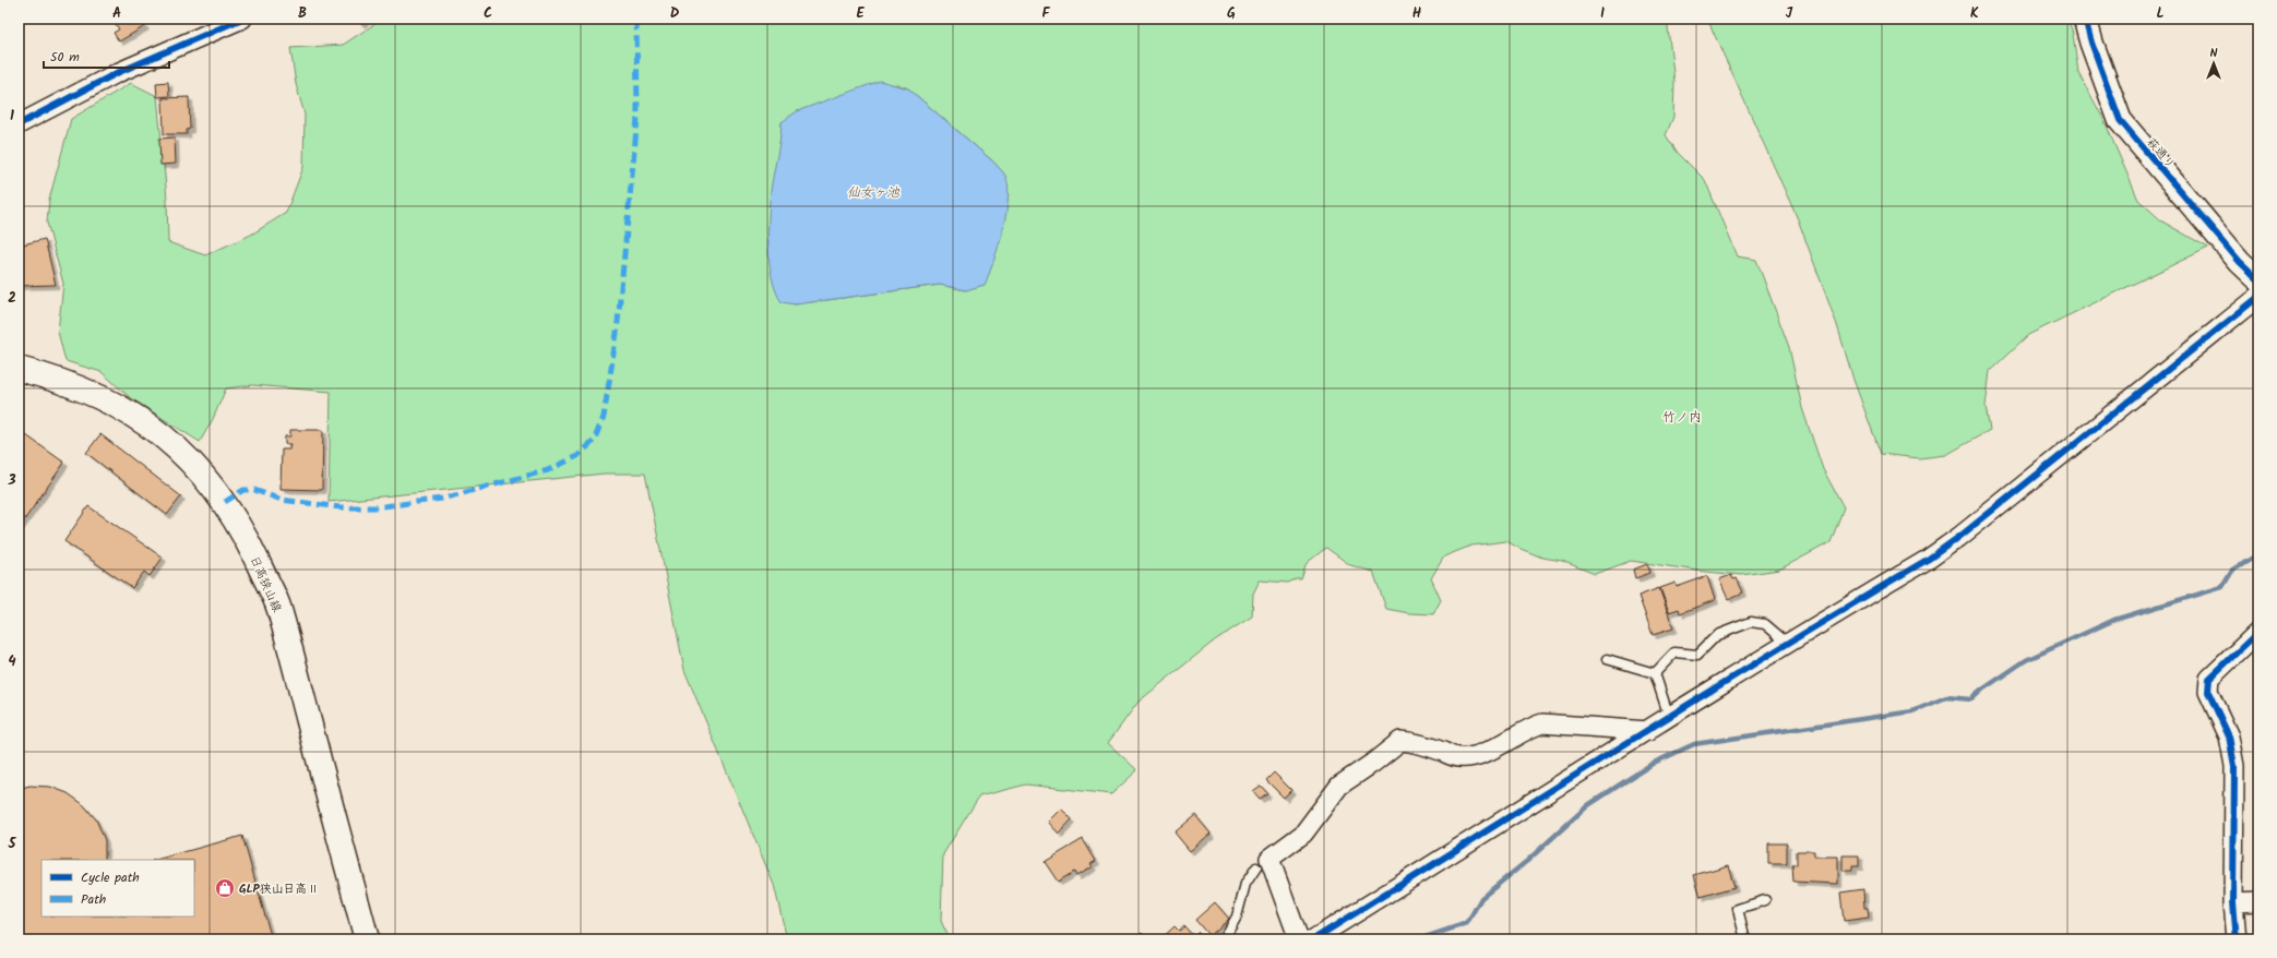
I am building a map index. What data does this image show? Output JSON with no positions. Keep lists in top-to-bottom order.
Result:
{
  "streets": {
    "main road": ["日高狭山線"],
    "street": ["萩通り"]
  },
  "districts": ["竹ノ内"],
  "water": ["仙女ヶ池"],
  "places": {
    "shop": ["GLP狭山日高Ⅱ"]
  },
  "legend": ["Cycle path", "Path"],
  "scale_bar": "50 m",
  "north": "top",
  "grid": {
    "columns": [
      "A",
      "B",
      "C",
      "D",
      "E",
      "F",
      "G",
      "H",
      "I",
      "J",
      "K",
      "L"
    ],
    "rows": [
      "1",
      "2",
      "3",
      "4",
      "5"
    ]
  }
}
